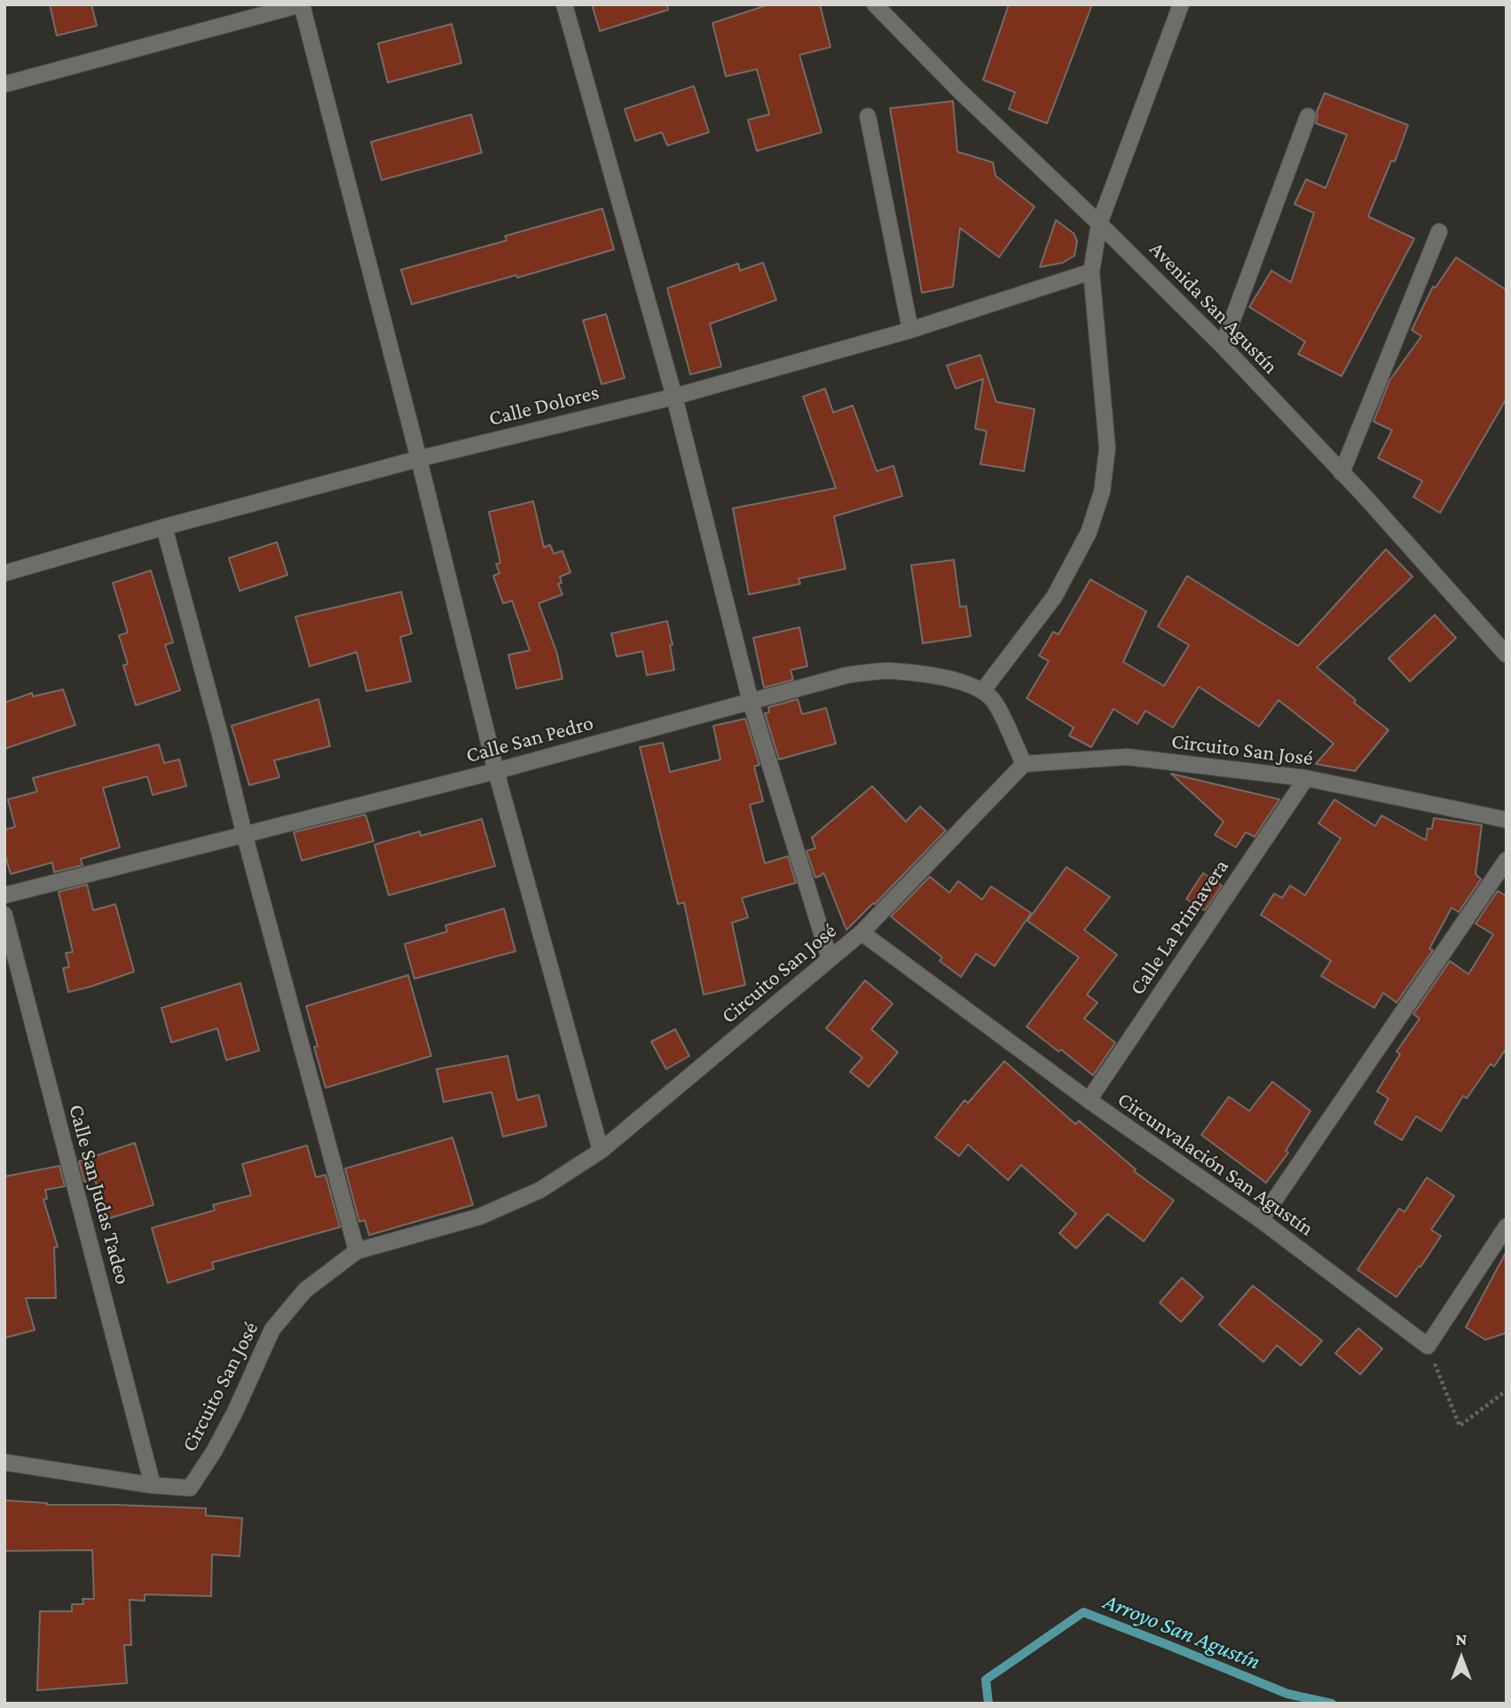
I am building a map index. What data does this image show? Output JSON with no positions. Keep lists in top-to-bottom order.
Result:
{
  "streets": {
    "street": [
      "Avenida San Agustín",
      "Calle Dolores",
      "Calle San Pedro",
      "Circuito San José",
      "Calle La Primavera",
      "Circunvalación San Agustín",
      "Calle San Judas Tadeo"
    ]
  },
  "crossings": [
    ["Circuito San José", "Calle La Primavera"],
    ["Circuito San José", "Circunvalación San Agustín"],
    ["Circuito San José", "Calle San Judas Tadeo"],
    ["Calle La Primavera", "Circunvalación San Agustín"]
  ],
  "water": ["Arroyo San Agustín"],
  "north": "top"
}
